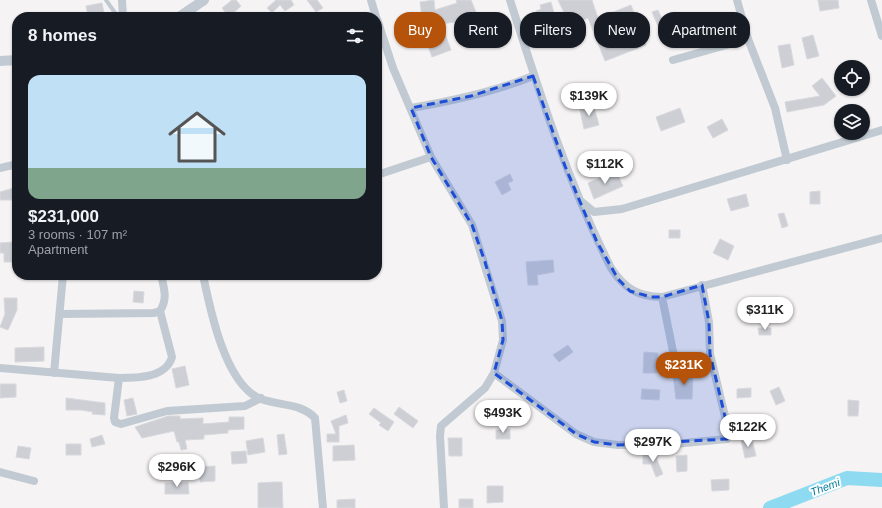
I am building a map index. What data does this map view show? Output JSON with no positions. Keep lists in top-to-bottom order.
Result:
{
  "water": ["Themi"],
  "page": {
    "chip": [
      "Buy",
      "Rent",
      "Filters",
      "New",
      "Apartment"
    ],
    "heading": "8 homes",
    "list": [
      {
        "name": "$231,000",
        "note": "3 rooms · 107 m² · Apartment"
      }
    ],
    "price": [
      "$139K",
      "$112K",
      "$311K",
      "$231K",
      "$493K",
      "$122K",
      "$297K",
      "$296K"
    ]
  }
}
